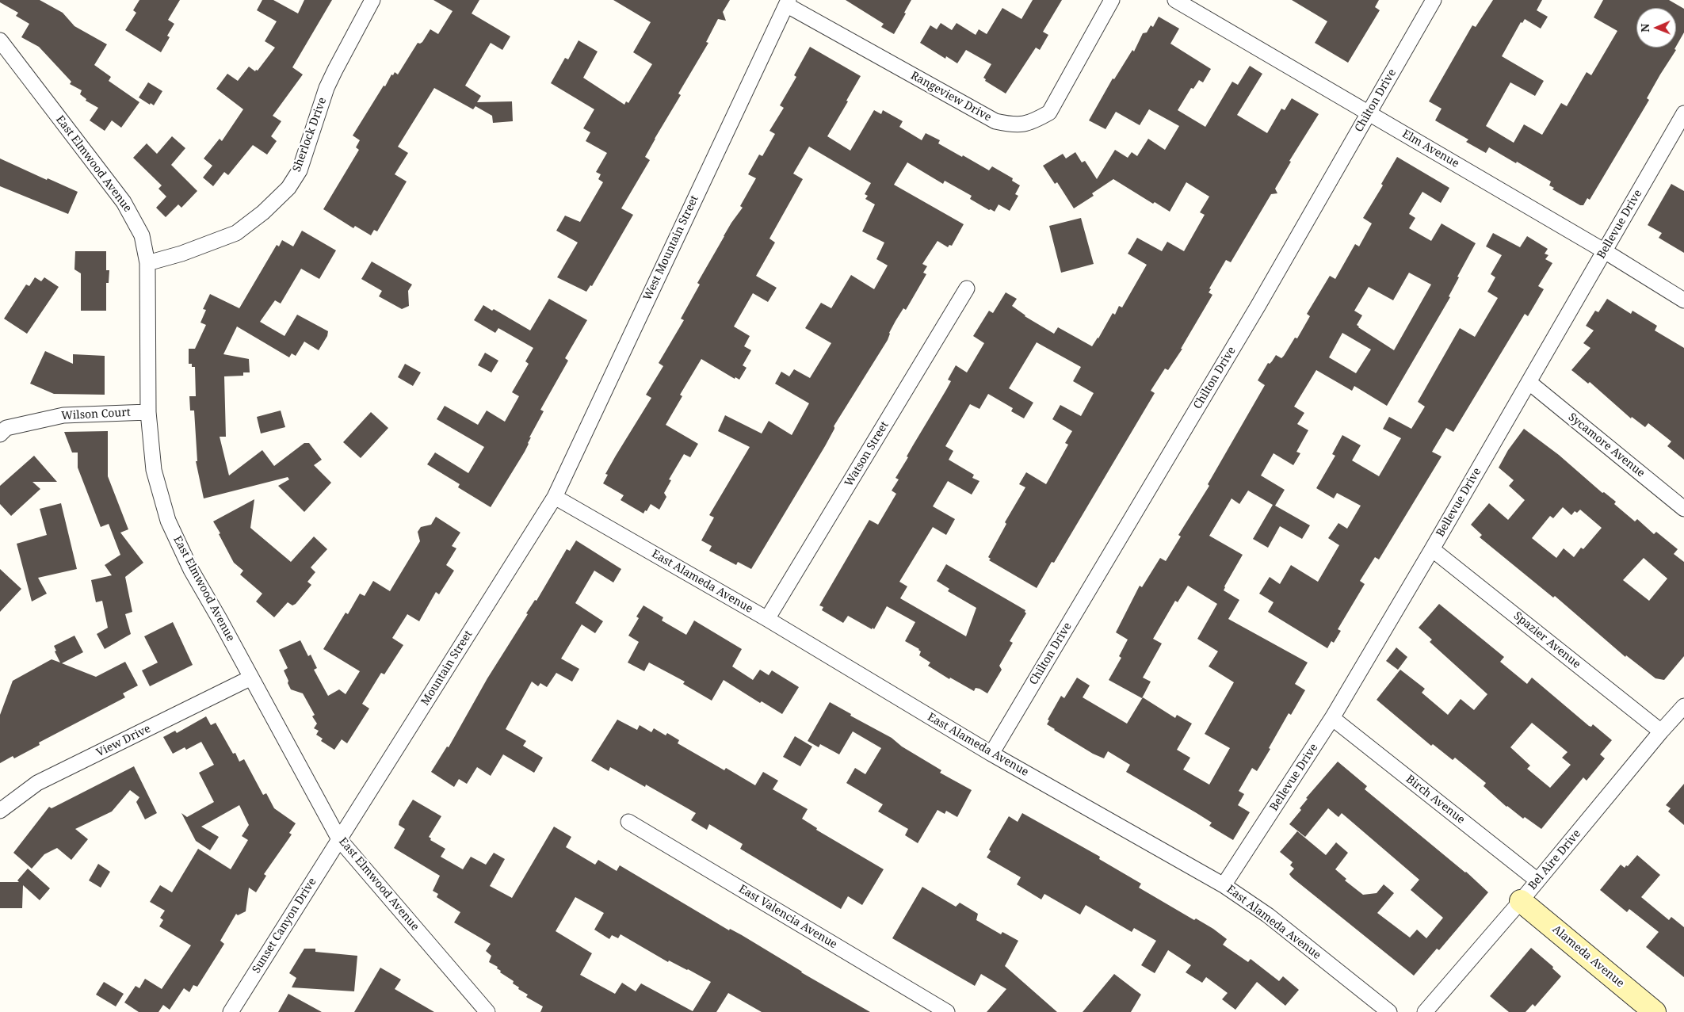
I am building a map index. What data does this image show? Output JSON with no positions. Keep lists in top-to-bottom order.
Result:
{
  "streets": {
    "street": [
      "Rangeview Drive",
      "Chilton Drive",
      "Sherlock Drive",
      "Elm Avenue",
      "East Elmwood Avenue",
      "Bellevue Drive",
      "West Mountain Street",
      "Wilson Court",
      "Sycamore Avenue",
      "Watson Street",
      "East Alameda Avenue",
      "Spazier Avenue",
      "Mountain Street",
      "View Drive",
      "Birch Avenue",
      "Bel Aire Drive",
      "East Valencia Avenue",
      "Sunset Canyon Drive",
      "Alameda Avenue"
    ]
  },
  "crossings": [
    ["Rangeview Drive", "West Mountain Street"],
    ["Chilton Drive", "Elm Avenue"],
    ["Chilton Drive", "East Alameda Avenue"],
    ["Sherlock Drive", "East Elmwood Avenue"],
    ["Elm Avenue", "Bellevue Drive"],
    ["East Elmwood Avenue", "Wilson Court"],
    ["East Elmwood Avenue", "Mountain Street"],
    ["East Elmwood Avenue", "View Drive"],
    ["East Elmwood Avenue", "Sunset Canyon Drive"],
    ["Bellevue Drive", "Sycamore Avenue"],
    ["Bellevue Drive", "East Alameda Avenue"],
    ["Bellevue Drive", "Spazier Avenue"],
    ["Bellevue Drive", "Birch Avenue"],
    ["West Mountain Street", "East Alameda Avenue"],
    ["West Mountain Street", "Mountain Street"],
    ["Watson Street", "East Alameda Avenue"],
    ["East Alameda Avenue", "Mountain Street"],
    ["Spazier Avenue", "Bel Aire Drive"],
    ["Mountain Street", "Sunset Canyon Drive"],
    ["Birch Avenue", "Bel Aire Drive"],
    ["Bel Aire Drive", "Alameda Avenue"]
  ],
  "north": "left"
}
